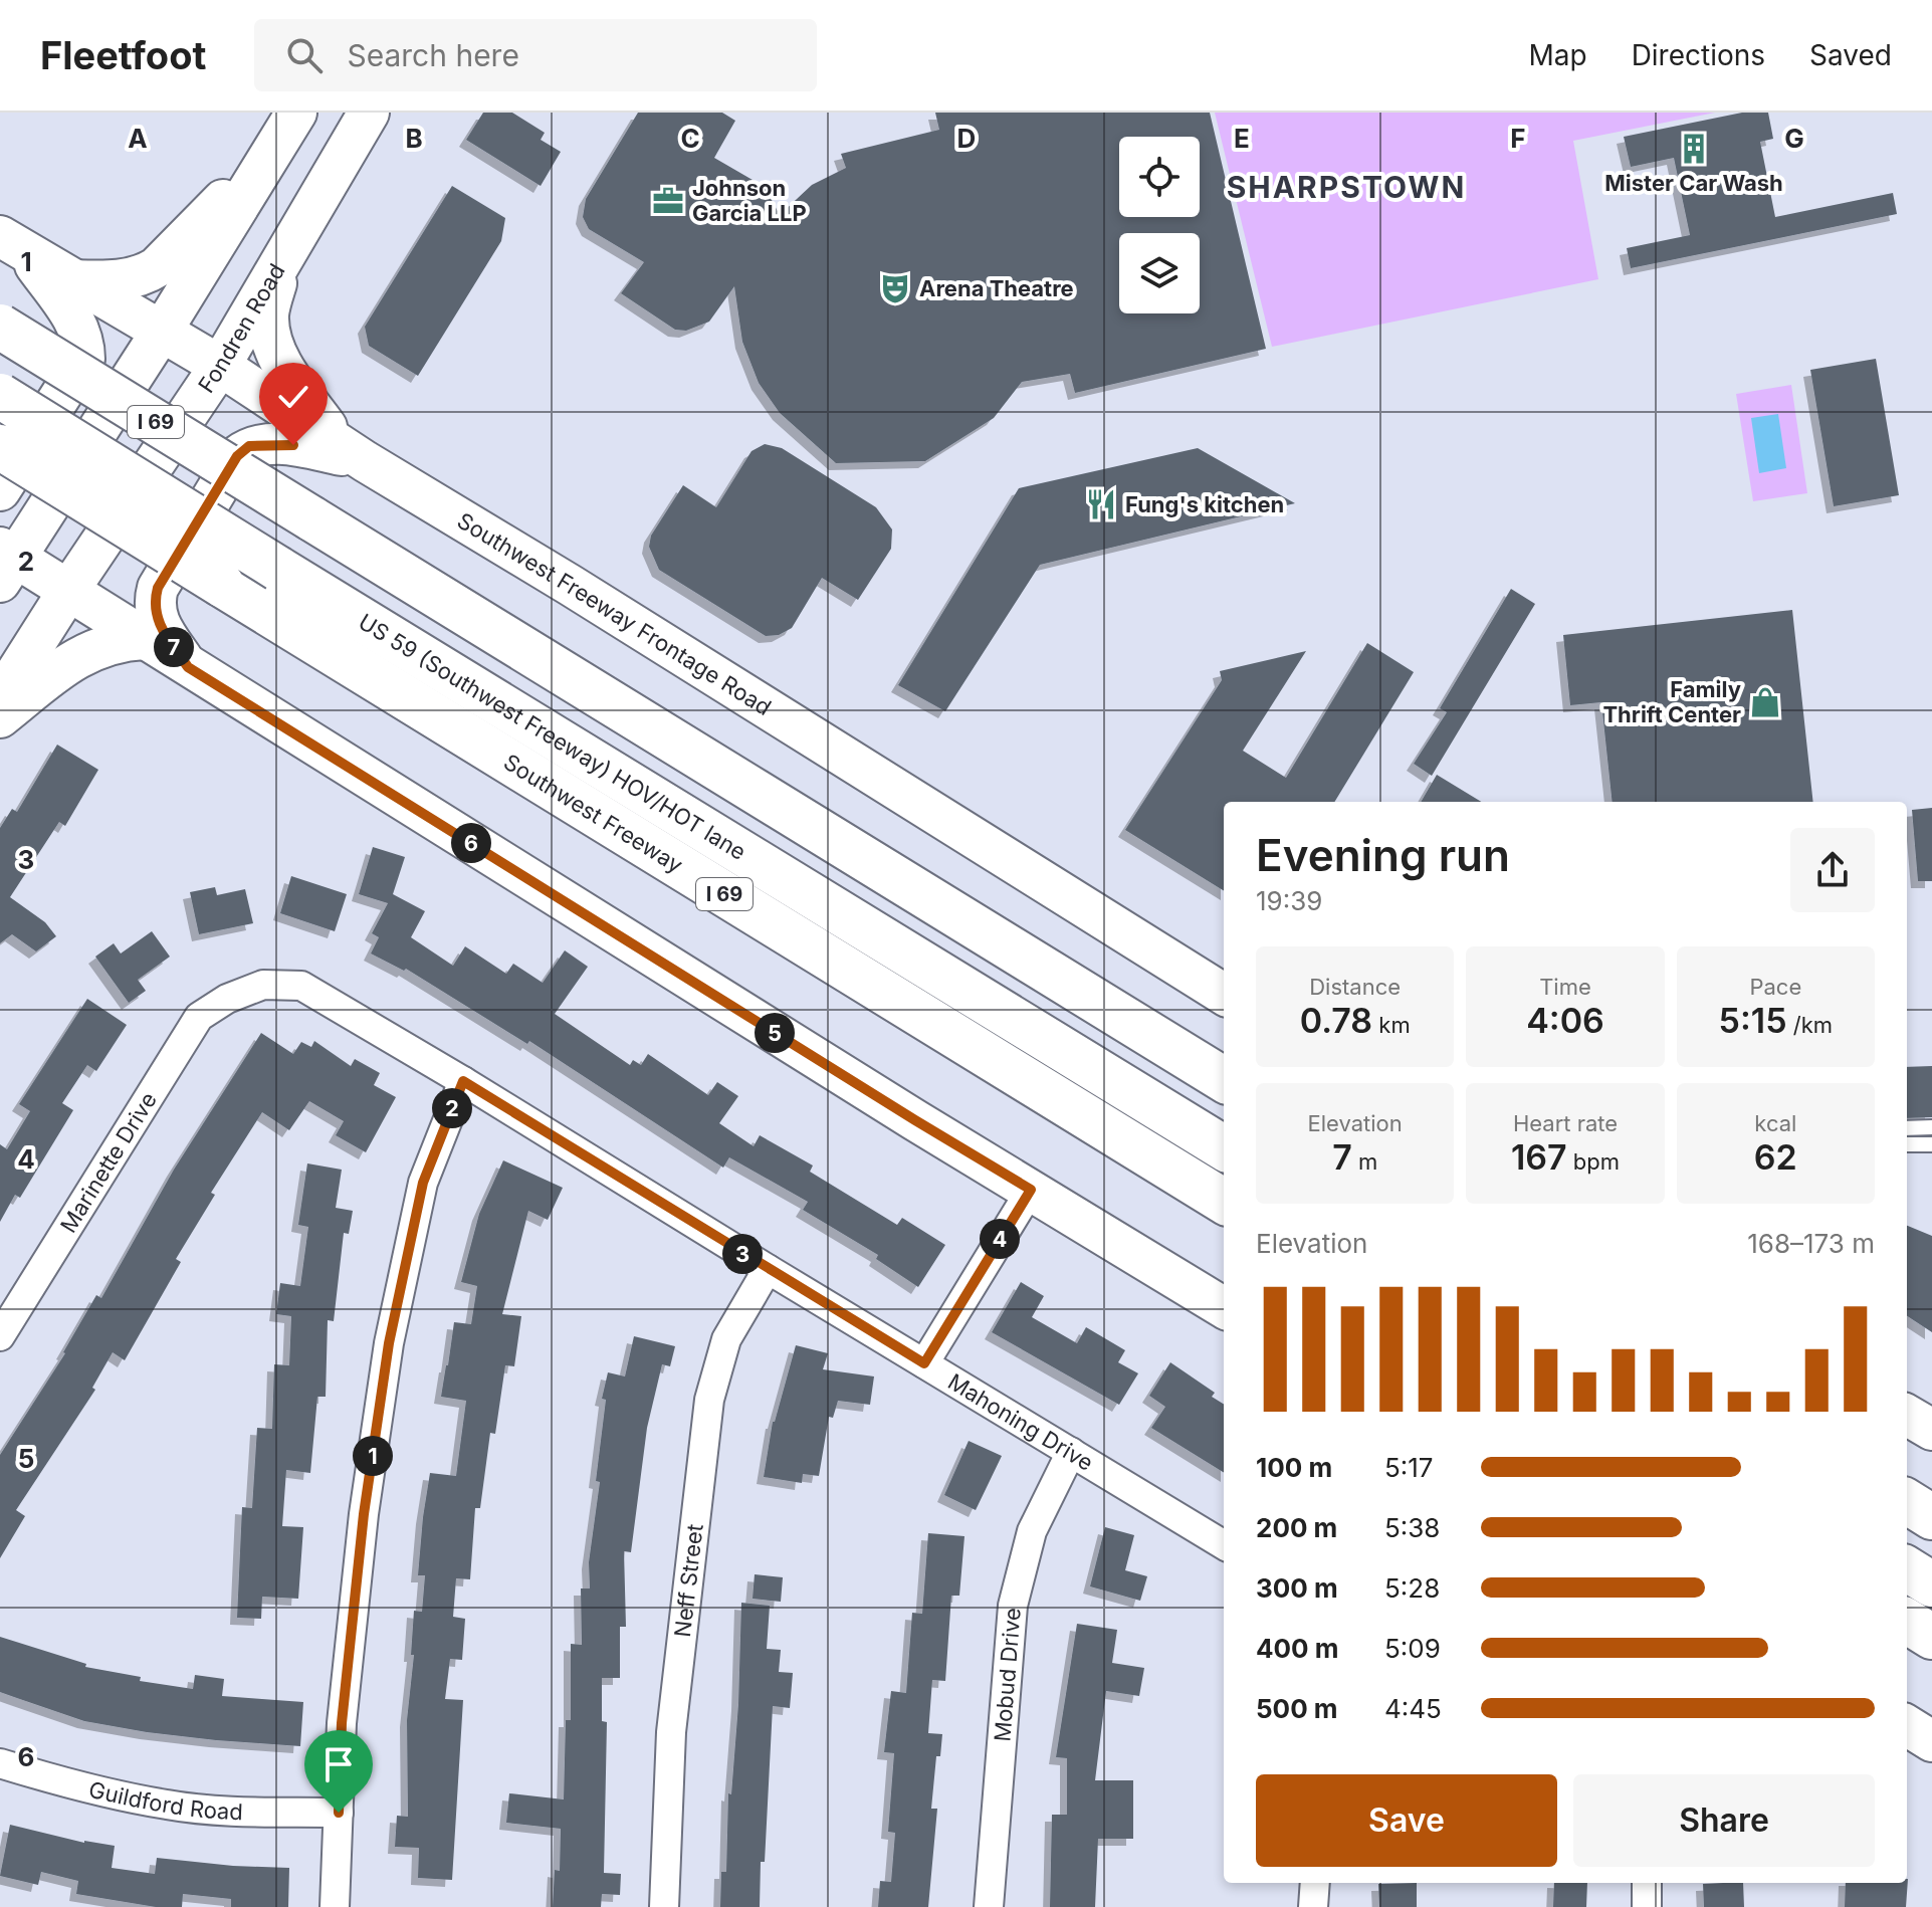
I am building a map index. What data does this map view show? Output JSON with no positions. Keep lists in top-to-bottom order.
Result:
{
  "streets": {
    "highway": ["I 69", "US 59 (Southwest Freeway) HOV/HOT lane", "Southwest Freeway"],
    "main road": ["Fondren Road", "Southwest Freeway Frontage Road"],
    "street": [
      "Marinette Drive",
      "Mahoning Drive",
      "Neff Street",
      "Mobud Drive",
      "Guildford Road"
    ]
  },
  "crossings": [
    ["Fondren Road", "Southwest Freeway Frontage Road"],
    ["Marinette Drive", "Mahoning Drive"],
    ["Mahoning Drive", "Neff Street"],
    ["Mahoning Drive", "Mobud Drive"]
  ],
  "districts": ["SHARPSTOWN"],
  "places": {
    "building": ["Mister Car Wash"],
    "office": ["Johnson Garcia LLP"],
    "theatre": ["Arena Theatre"],
    "restaurant": ["Fung's kitchen"],
    "shop": ["Family Thrift Center"]
  },
  "page": {
    "header": "Fleetfoot",
    "search": "Search here",
    "nav": ["Map", "Directions", "Saved"],
    "pins": [
      "7",
      "6",
      "5",
      "2",
      "4",
      "3",
      "1"
    ],
    "heading": ["Evening run", "19:39"],
    "stats": [
      ["Distance", "0.78 km"],
      ["Time", "4:06"],
      ["Pace", "5:15 /km"],
      ["Elevation", "7 m"],
      ["Heart rate", "167 bpm"],
      ["kcal", "62"]
    ],
    "chart": ["Elevation", "168–173 m"],
    "list": [
      {
        "name": "100 m",
        "note": "5:17"
      },
      {
        "name": "200 m",
        "note": "5:38"
      },
      {
        "name": "300 m",
        "note": "5:28"
      },
      {
        "name": "400 m",
        "note": "5:09"
      },
      {
        "name": "500 m",
        "note": "4:45"
      }
    ],
    "buttons": ["Save", "Share"]
  },
  "grid": {
    "columns": [
      "A",
      "B",
      "C",
      "D",
      "E",
      "F",
      "G"
    ],
    "rows": [
      "1",
      "2",
      "3",
      "4",
      "5",
      "6"
    ]
  }
}
